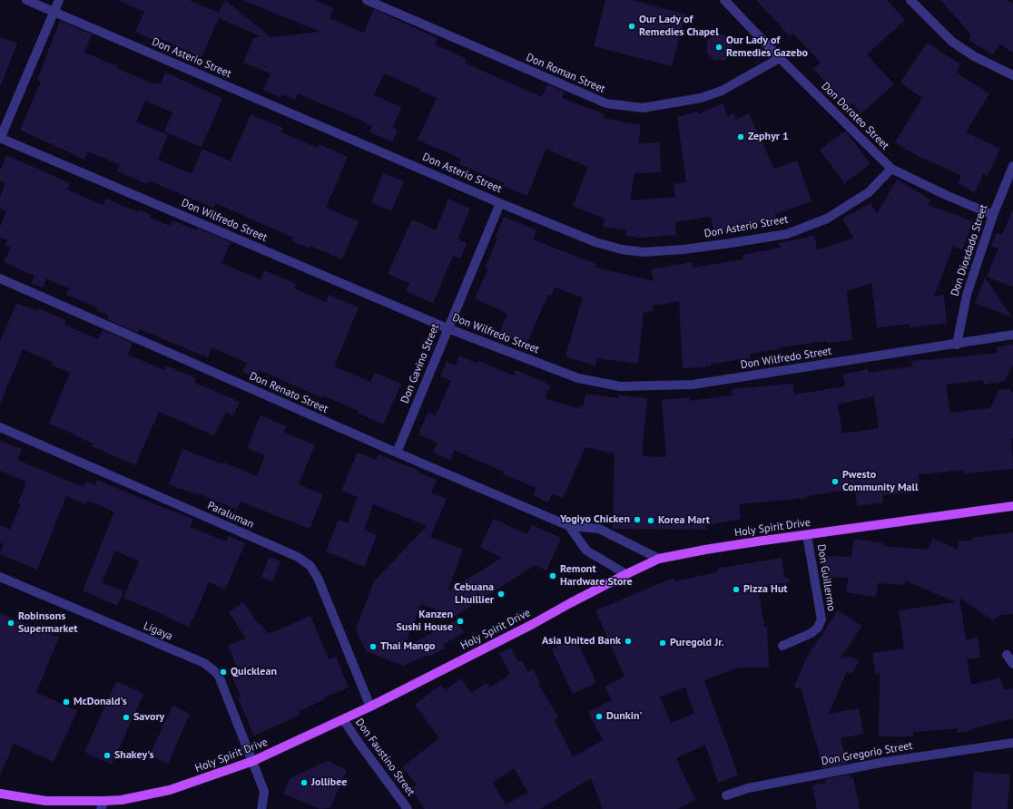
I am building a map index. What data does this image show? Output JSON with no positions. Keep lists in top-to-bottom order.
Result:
{
  "streets": {
    "main road": ["Holy Spirit Drive"],
    "street": [
      "Don Asterio Street",
      "Don Roman Street",
      "Don Doroteo Street",
      "Don Wilfredo Street",
      "Don Diosdado Street",
      "Don Gavino Street",
      "Don Renato Street",
      "Paraluman",
      "Don Guillermo",
      "Ligaya",
      "Don Gregorio Street",
      "Don Faustino Street"
    ]
  },
  "crossings": [
    ["Don Asterio Street", "Don Doroteo Street"],
    ["Don Asterio Street", "Don Gavino Street"],
    ["Don Roman Street", "Don Doroteo Street"],
    ["Don Doroteo Street", "Don Diosdado Street"],
    ["Don Wilfredo Street", "Don Diosdado Street"],
    ["Don Wilfredo Street", "Don Gavino Street"],
    ["Don Gavino Street", "Don Renato Street"],
    ["Don Renato Street", "Holy Spirit Drive"],
    ["Paraluman", "Holy Spirit Drive"],
    ["Holy Spirit Drive", "Don Guillermo"],
    ["Holy Spirit Drive", "Ligaya"],
    ["Holy Spirit Drive", "Don Faustino Street"]
  ],
  "places": [
    "Our Lady of Remedies Chapel",
    "Our Lady of Remedies Gazebo",
    "Zephyr 1",
    "Pwesto Community Mall",
    "Yogiyo Chicken",
    "Korea Mart",
    "Remont Hardware Store",
    "Pizza Hut",
    "Cebuana Lhuillier",
    "Kanzen Sushi House",
    "Robinsons Supermarket",
    "Asia United Bank",
    "Puregold Jr.",
    "Thai Mango",
    "Quicklean",
    "McDonald's",
    "Dunkin'",
    "Savory",
    "Shakey's",
    "Jollibee"
  ]
}
